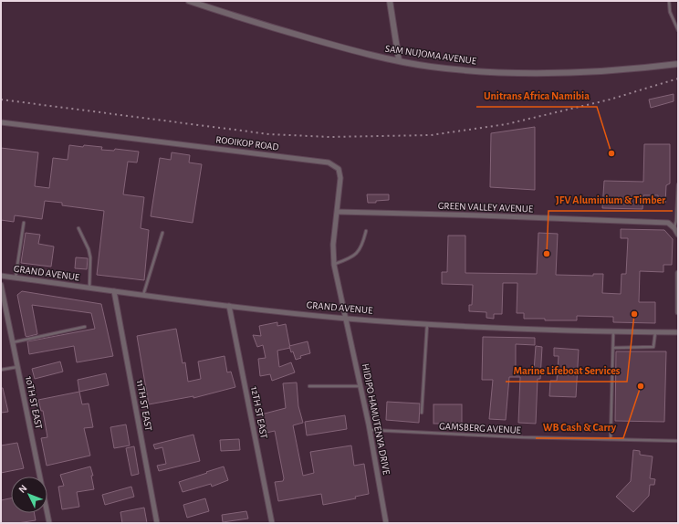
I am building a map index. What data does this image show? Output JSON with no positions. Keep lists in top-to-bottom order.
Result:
{
  "streets": {
    "street": [
      "SAM NUJOMA AVENUE",
      "ROOIKOP ROAD",
      "GREEN VALLEY AVENUE",
      "GRAND AVENUE",
      "10TH ST EAST",
      "11TH ST EAST",
      "12TH ST EAST",
      "HIDIPO HAMUTENYA DRIVE"
    ],
    "lane": ["GAMSBERG AVENUE"]
  },
  "crossings": [
    ["ROOIKOP ROAD", "GREEN VALLEY AVENUE"],
    ["ROOIKOP ROAD", "GRAND AVENUE"],
    ["ROOIKOP ROAD", "HIDIPO HAMUTENYA DRIVE"],
    ["GRAND AVENUE", "11TH ST EAST"],
    ["GRAND AVENUE", "12TH ST EAST"],
    ["GRAND AVENUE", "HIDIPO HAMUTENYA DRIVE"],
    ["HIDIPO HAMUTENYA DRIVE", "GAMSBERG AVENUE"]
  ],
  "places": [
    "Unitrans Africa Namibia",
    "JFV Aluminium & Timber",
    "Marine Lifeboat Services",
    "WB Cash & Carry"
  ],
  "north": "top left"
}
